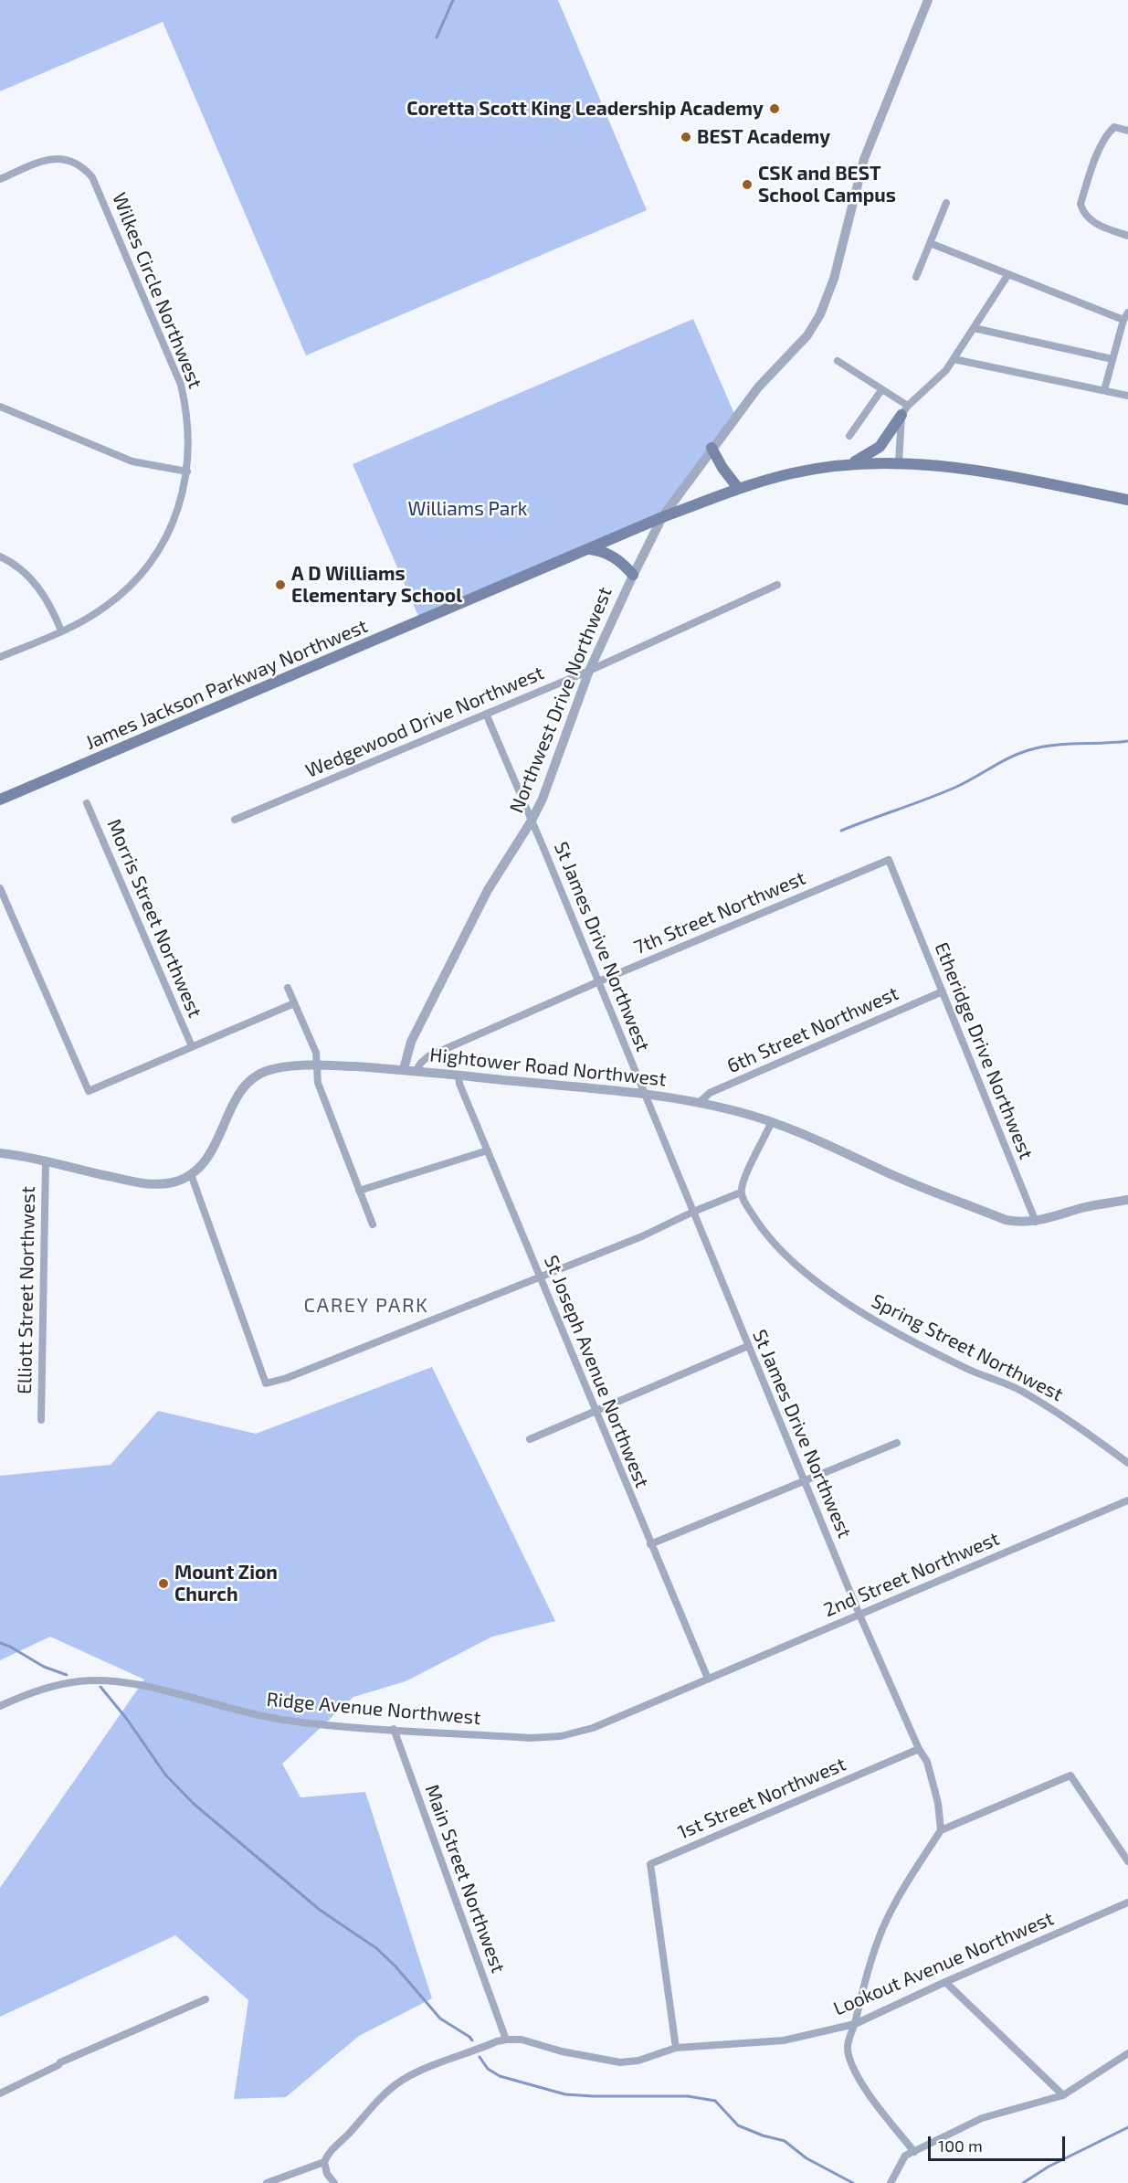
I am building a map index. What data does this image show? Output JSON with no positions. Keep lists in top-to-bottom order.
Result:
{
  "streets": {
    "main road": ["James Jackson Parkway Northwest"],
    "street": [
      "Wilkes Circle Northwest",
      "Northwest Drive Northwest",
      "Wedgewood Drive Northwest",
      "7th Street Northwest",
      "Morris Street Northwest",
      "St James Drive Northwest",
      "6th Street Northwest",
      "Etheridge Drive Northwest",
      "Hightower Road Northwest",
      "Elliott Street Northwest",
      "Spring Street Northwest",
      "St Joseph Avenue Northwest",
      "2nd Street Northwest",
      "Ridge Avenue Northwest",
      "1st Street Northwest",
      "Main Street Northwest",
      "Lookout Avenue Northwest"
    ]
  },
  "crossings": [
    ["James Jackson Parkway Northwest", "Northwest Drive Northwest"],
    ["Northwest Drive Northwest", "Wedgewood Drive Northwest"],
    ["Northwest Drive Northwest", "St James Drive Northwest"],
    ["Northwest Drive Northwest", "Hightower Road Northwest"],
    ["Wedgewood Drive Northwest", "St James Drive Northwest"],
    ["7th Street Northwest", "St James Drive Northwest"],
    ["7th Street Northwest", "Etheridge Drive Northwest"],
    ["7th Street Northwest", "Hightower Road Northwest"],
    ["St James Drive Northwest", "Hightower Road Northwest"],
    ["St James Drive Northwest", "2nd Street Northwest"],
    ["St James Drive Northwest", "1st Street Northwest"],
    ["6th Street Northwest", "Etheridge Drive Northwest"],
    ["6th Street Northwest", "Hightower Road Northwest"],
    ["Etheridge Drive Northwest", "Hightower Road Northwest"],
    ["Hightower Road Northwest", "Elliott Street Northwest"],
    ["Hightower Road Northwest", "St Joseph Avenue Northwest"],
    ["St Joseph Avenue Northwest", "2nd Street Northwest"],
    ["St Joseph Avenue Northwest", "Ridge Avenue Northwest"],
    ["2nd Street Northwest", "Ridge Avenue Northwest"],
    ["Ridge Avenue Northwest", "Main Street Northwest"],
    ["1st Street Northwest", "Lookout Avenue Northwest"],
    ["Main Street Northwest", "Lookout Avenue Northwest"]
  ],
  "districts": ["CAREY PARK"],
  "parks": ["Williams Park"],
  "places": [
    "Coretta Scott King Leadership Academy",
    "BEST Academy",
    "CSK and BEST School Campus",
    "A D Williams Elementary School",
    "Mount Zion Church"
  ],
  "scale_bar": "100 m"
}
